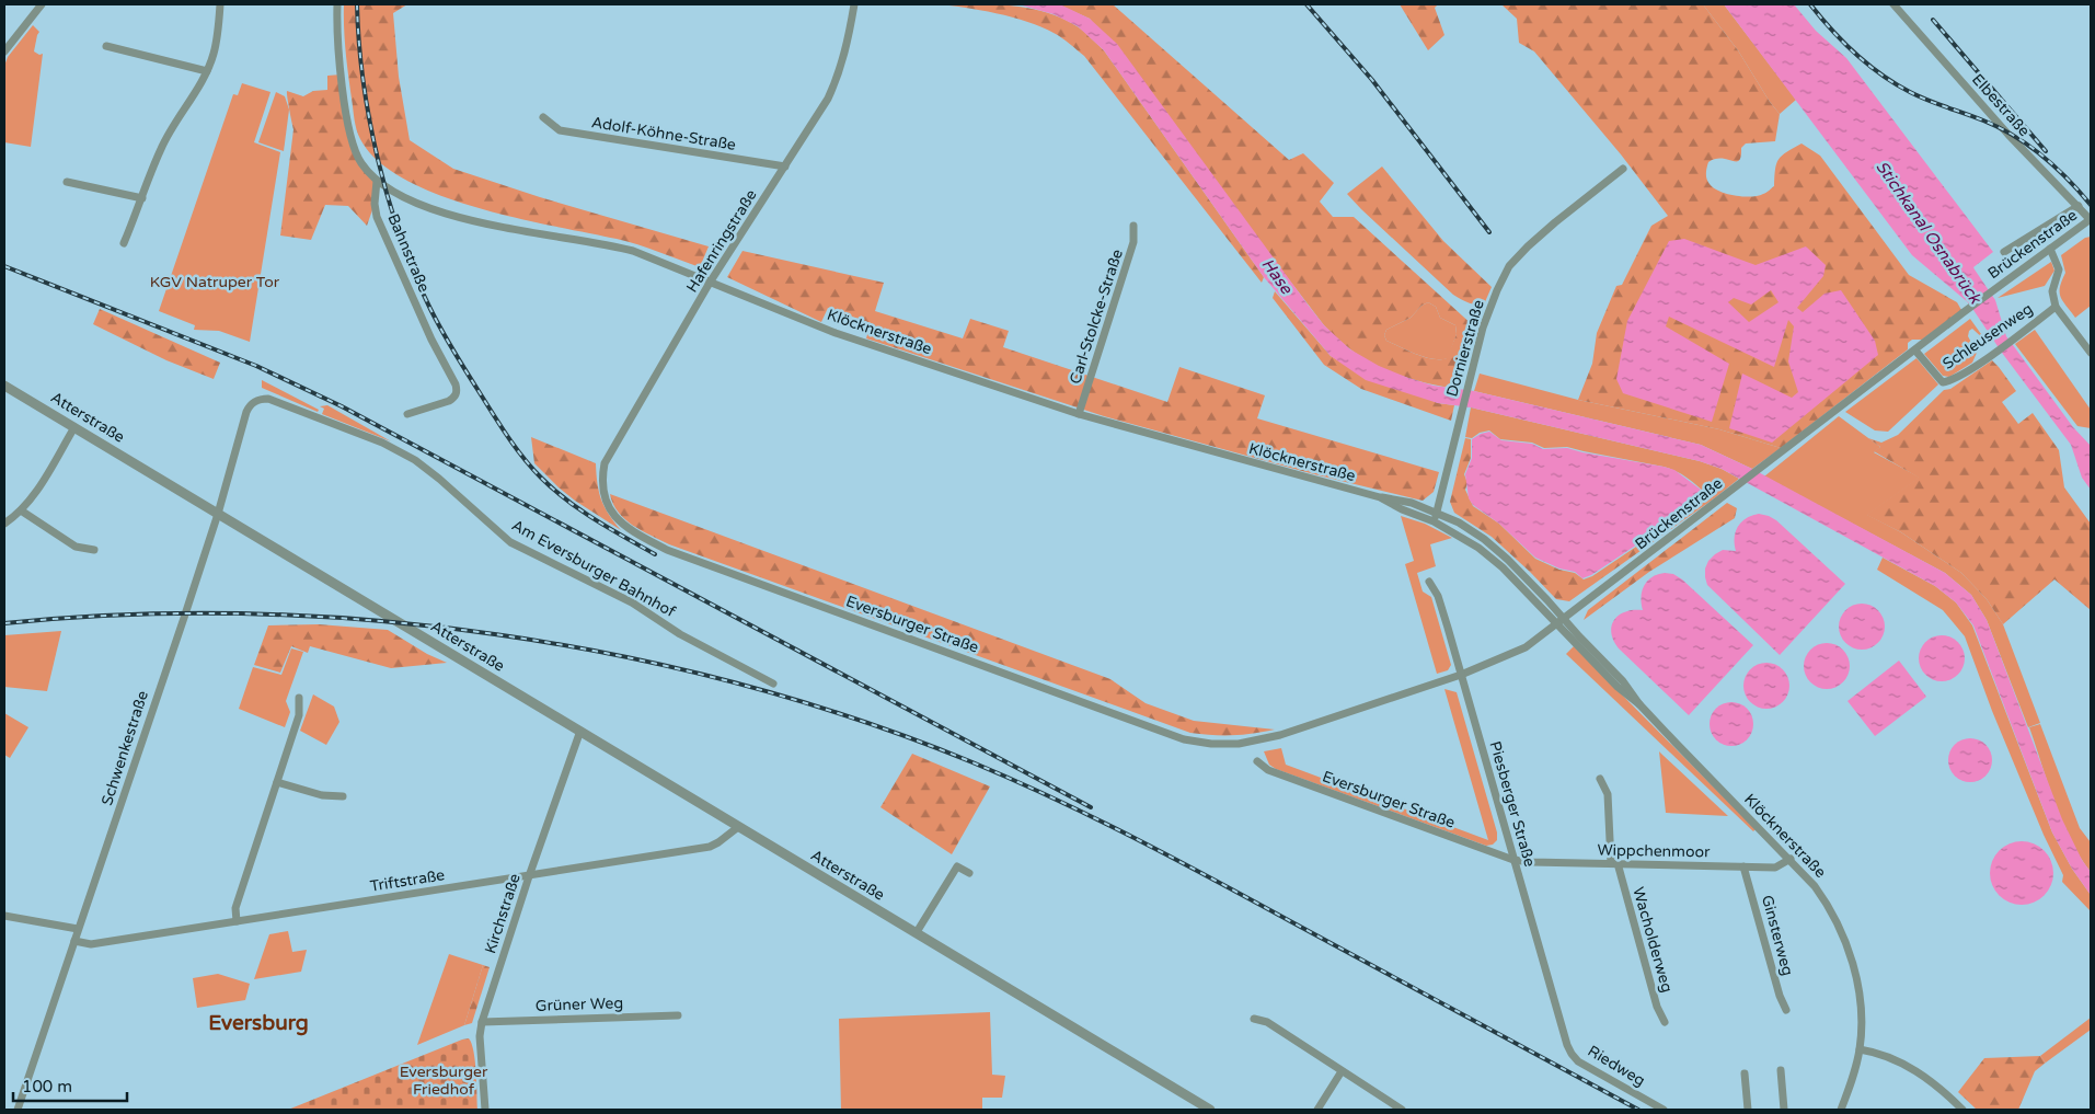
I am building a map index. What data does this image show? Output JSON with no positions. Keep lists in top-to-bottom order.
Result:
{
  "streets": {
    "street": [
      "Elbestraße",
      "Adolf-Köhne-Straße",
      "Hafenringstraße",
      "Brückenstraße",
      "Bahnstraße",
      "Carl-Stolcke-Straße",
      "Klöcknerstraße",
      "Schleusenweg",
      "Dornierstraße",
      "Atterstraße",
      "Am Eversburger Bahnhof",
      "Eversburger Straße",
      "Schwenkestraße",
      "Piesberger Straße",
      "Wippchenmoor",
      "Triftstraße",
      "Kirchstraße",
      "Ginsterweg",
      "Wacholderweg",
      "Grüner Weg",
      "Riedweg"
    ]
  },
  "crossings": [
    ["Elbestraße", "Brückenstraße"],
    ["Adolf-Köhne-Straße", "Hafenringstraße"],
    ["Hafenringstraße", "Klöcknerstraße"],
    ["Hafenringstraße", "Eversburger Straße"],
    ["Brückenstraße", "Klöcknerstraße"],
    ["Brückenstraße", "Schleusenweg"],
    ["Brückenstraße", "Eversburger Straße"],
    ["Brückenstraße", "Piesberger Straße"],
    ["Bahnstraße", "Klöcknerstraße"],
    ["Carl-Stolcke-Straße", "Klöcknerstraße"],
    ["Klöcknerstraße", "Dornierstraße"],
    ["Klöcknerstraße", "Wippchenmoor"],
    ["Atterstraße", "Schwenkestraße"],
    ["Atterstraße", "Triftstraße"],
    ["Atterstraße", "Kirchstraße"],
    ["Am Eversburger Bahnhof", "Schwenkestraße"],
    ["Eversburger Straße", "Piesberger Straße"],
    ["Eversburger Straße", "Wippchenmoor"],
    ["Schwenkestraße", "Triftstraße"],
    ["Piesberger Straße", "Wippchenmoor"],
    ["Piesberger Straße", "Riedweg"],
    ["Wippchenmoor", "Ginsterweg"],
    ["Wippchenmoor", "Wacholderweg"],
    ["Triftstraße", "Kirchstraße"],
    ["Kirchstraße", "Grüner Weg"]
  ],
  "districts": ["Eversburg"],
  "water": ["Stichkanal Osnabrück", "Hase"],
  "parks": ["KGV Natruper Tor", "Eversburger Friedhof"],
  "scale_bar": "100 m"
}
